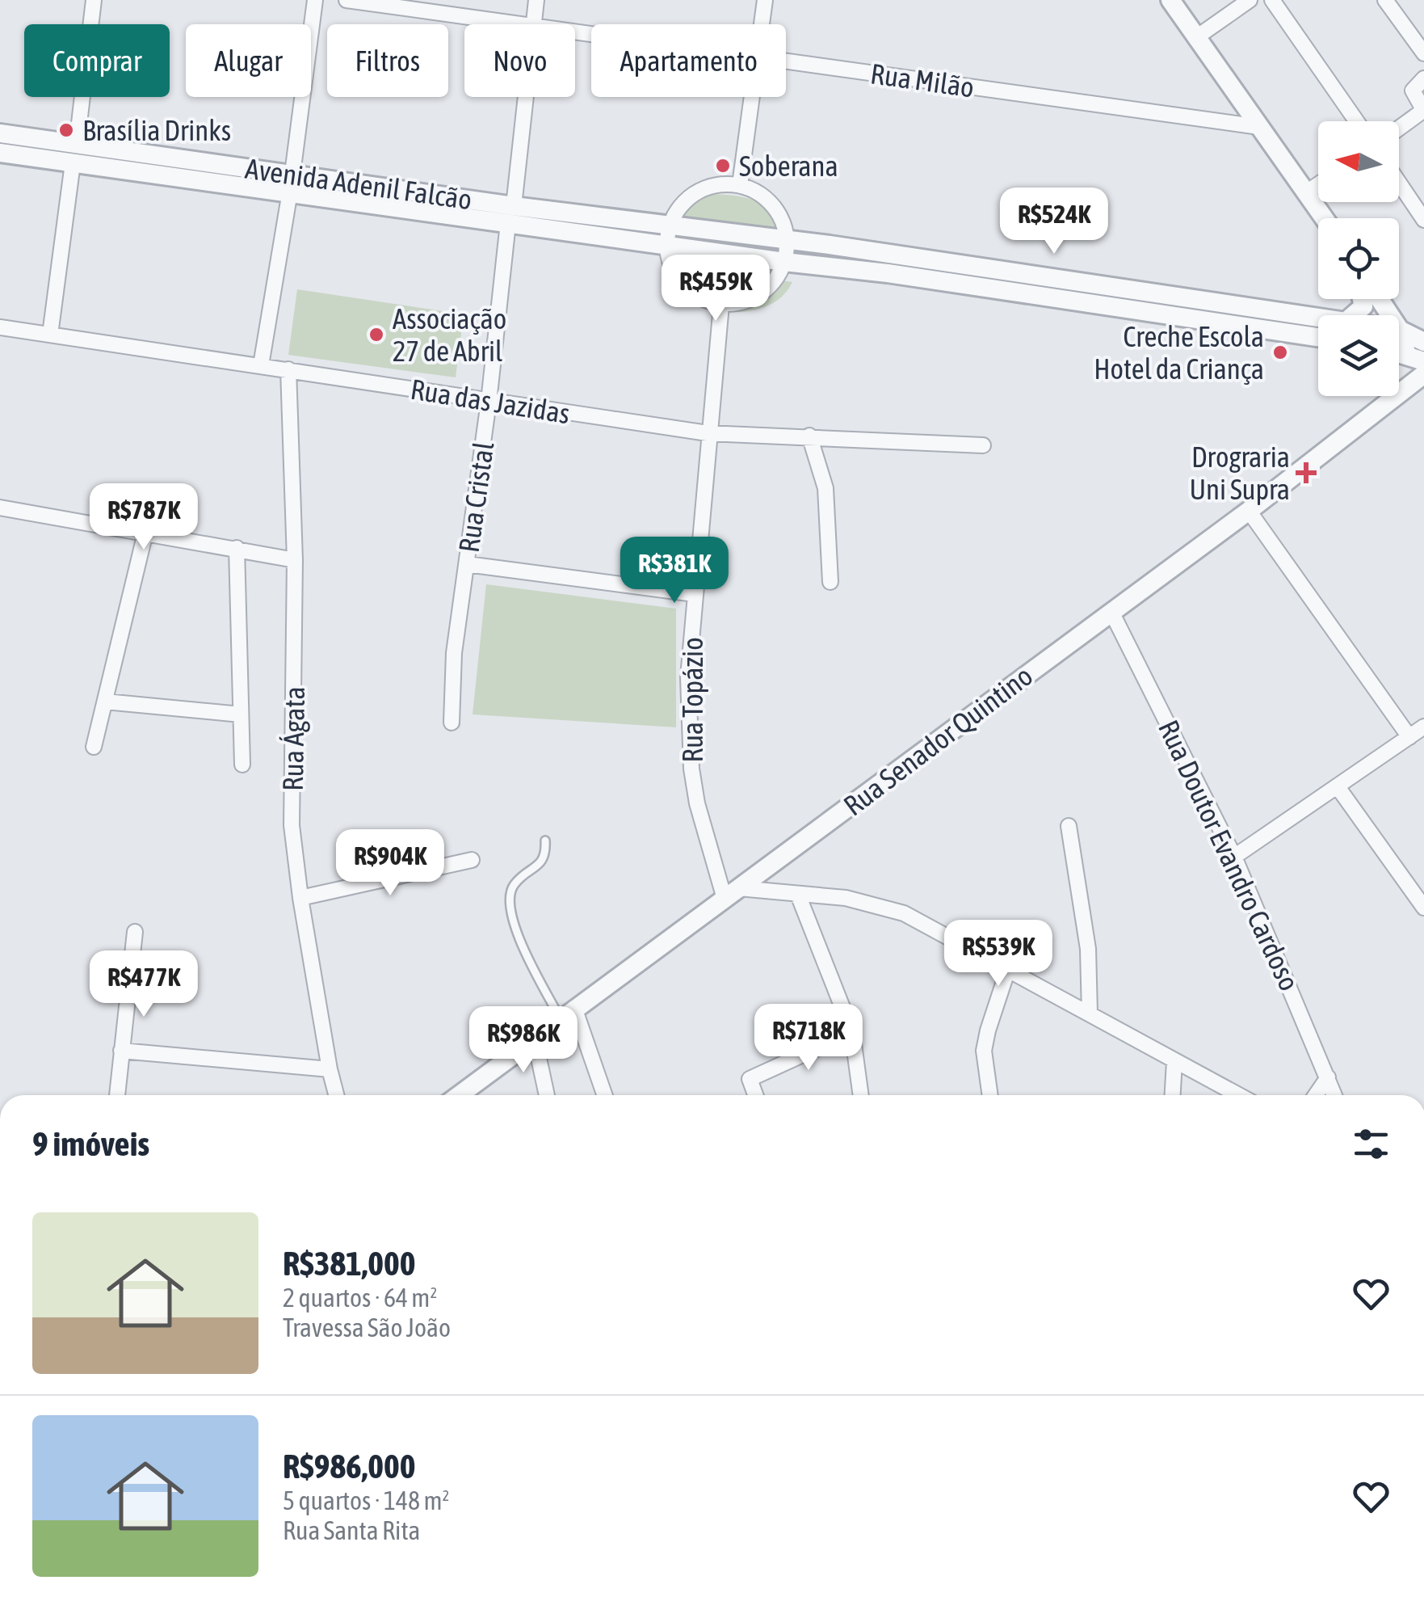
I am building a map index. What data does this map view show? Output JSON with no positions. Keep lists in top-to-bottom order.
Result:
{
  "streets": {
    "street": [
      "Rua Milão",
      "Avenida Adenil Falcão",
      "Rua das Jazidas",
      "Rua Cristal",
      "Rua Topázio",
      "Rua Ágata",
      "Rua Senador Quintino",
      "Rua Doutor Evandro Cardoso"
    ]
  },
  "crossings": [
    ["Avenida Adenil Falcão", "Rua Cristal"],
    ["Rua das Jazidas", "Rua Cristal"],
    ["Rua das Jazidas", "Rua Topázio"],
    ["Rua das Jazidas", "Rua Ágata"],
    ["Rua Topázio", "Rua Senador Quintino"],
    ["Rua Senador Quintino", "Rua Doutor Evandro Cardoso"]
  ],
  "places": {
    "other": [
      "Brasília Drinks",
      "Soberana",
      "Associação 27 de Abril",
      "Creche Escola Hotel da Criança"
    ],
    "health": ["Drograria Uni Supra"]
  },
  "north": "left",
  "page": {
    "chip": [
      "Comprar",
      "Alugar",
      "Filtros",
      "Novo",
      "Apartamento"
    ],
    "price": [
      "R$524K",
      "R$459K",
      "R$787K",
      "R$381K",
      "R$904K",
      "R$539K",
      "R$477K",
      "R$718K",
      "R$986K"
    ],
    "heading": "9 imóveis",
    "list": [
      {
        "name": "R$381,000",
        "note": "2 quartos · 64 m² · Travessa São João"
      },
      {
        "name": "R$986,000",
        "note": "5 quartos · 148 m² · Rua Santa Rita"
      }
    ]
  }
}
